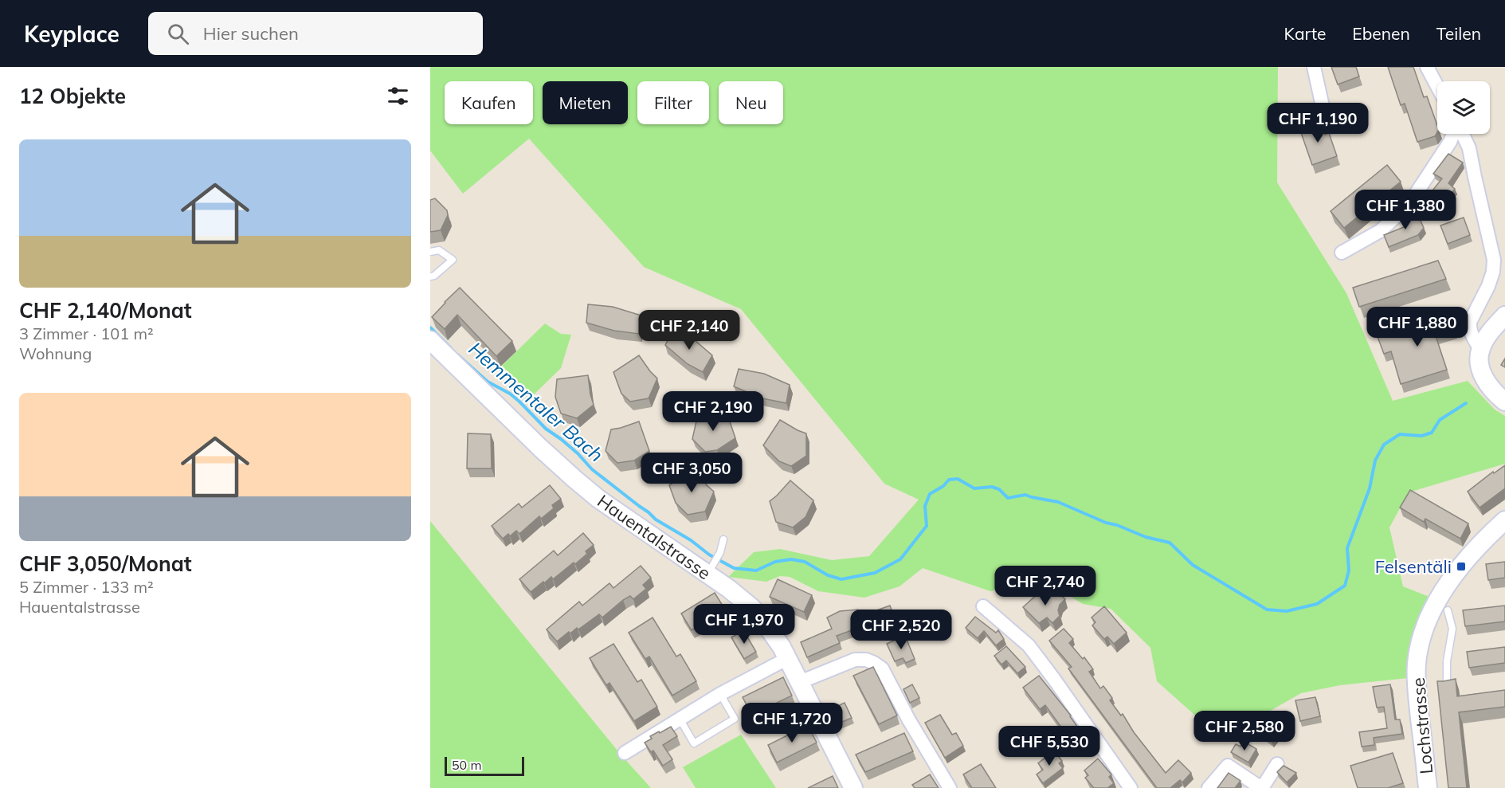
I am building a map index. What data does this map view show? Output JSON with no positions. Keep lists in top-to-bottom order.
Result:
{
  "streets": {
    "street": ["Hauentalstrasse", "Lochstrasse"]
  },
  "water": ["Hemmentaler Bach"],
  "places": {
    "transit": ["Felsentäli"]
  },
  "scale_bar": "50 m",
  "page": {
    "header": "Keyplace",
    "search": "Hier suchen",
    "nav": ["Karte", "Ebenen", "Teilen"],
    "heading": "12 Objekte",
    "chip": [
      "Kaufen",
      "Mieten",
      "Filter",
      "Neu"
    ],
    "price": [
      "CHF 1,190",
      "CHF 1,380",
      "CHF 1,880",
      "CHF 2,140",
      "CHF 2,190",
      "CHF 3,050",
      "CHF 2,740",
      "CHF 1,970",
      "CHF 2,520",
      "CHF 1,720",
      "CHF 2,580",
      "CHF 5,530"
    ],
    "list": [
      {
        "name": "CHF 2,140/Monat",
        "note": "3 Zimmer · 101 m² · Wohnung"
      },
      {
        "name": "CHF 3,050/Monat",
        "note": "5 Zimmer · 133 m² · Hauentalstrasse"
      }
    ],
    "scale": "50 m"
  }
}
